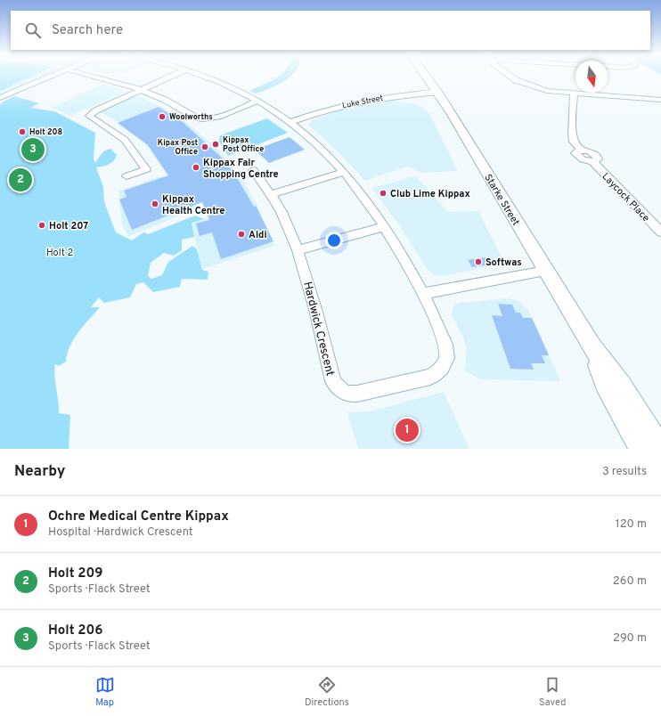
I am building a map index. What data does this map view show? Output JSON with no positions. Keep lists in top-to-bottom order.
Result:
{
  "streets": {
    "street": [
      "Luke Street",
      "Laycock Place",
      "Starke Street",
      "Hardwick Crescent"
    ]
  },
  "crossings": [
    ["Luke Street", "Starke Street"],
    ["Luke Street", "Hardwick Crescent"]
  ],
  "parks": ["Holt 2"],
  "places": [
    "Woolworths",
    "Holt 208",
    "Kippax Post Office",
    "Kipax Post Office",
    "Kippax Fair Shopping Centre",
    "Club Lime Kippax",
    "Kippax Health Centre",
    "Holt 207",
    "Aldi",
    "Softwas"
  ],
  "north": "bottom",
  "page": {
    "search": "Search here",
    "pins": ["3", "2", "1"],
    "heading": ["Nearby", "3 results"],
    "list": [
      {
        "mark": "1",
        "name": "Ochre Medical Centre Kippax",
        "note": "Hospital · Hardwick Crescent",
        "value": "120 m"
      },
      {
        "mark": "2",
        "name": "Holt 209",
        "note": "Sports · Flack Street",
        "value": "260 m"
      },
      {
        "mark": "3",
        "name": "Holt 206",
        "note": "Sports · Flack Street",
        "value": "290 m"
      }
    ],
    "nav": ["Map", "Directions", "Saved"]
  }
}
